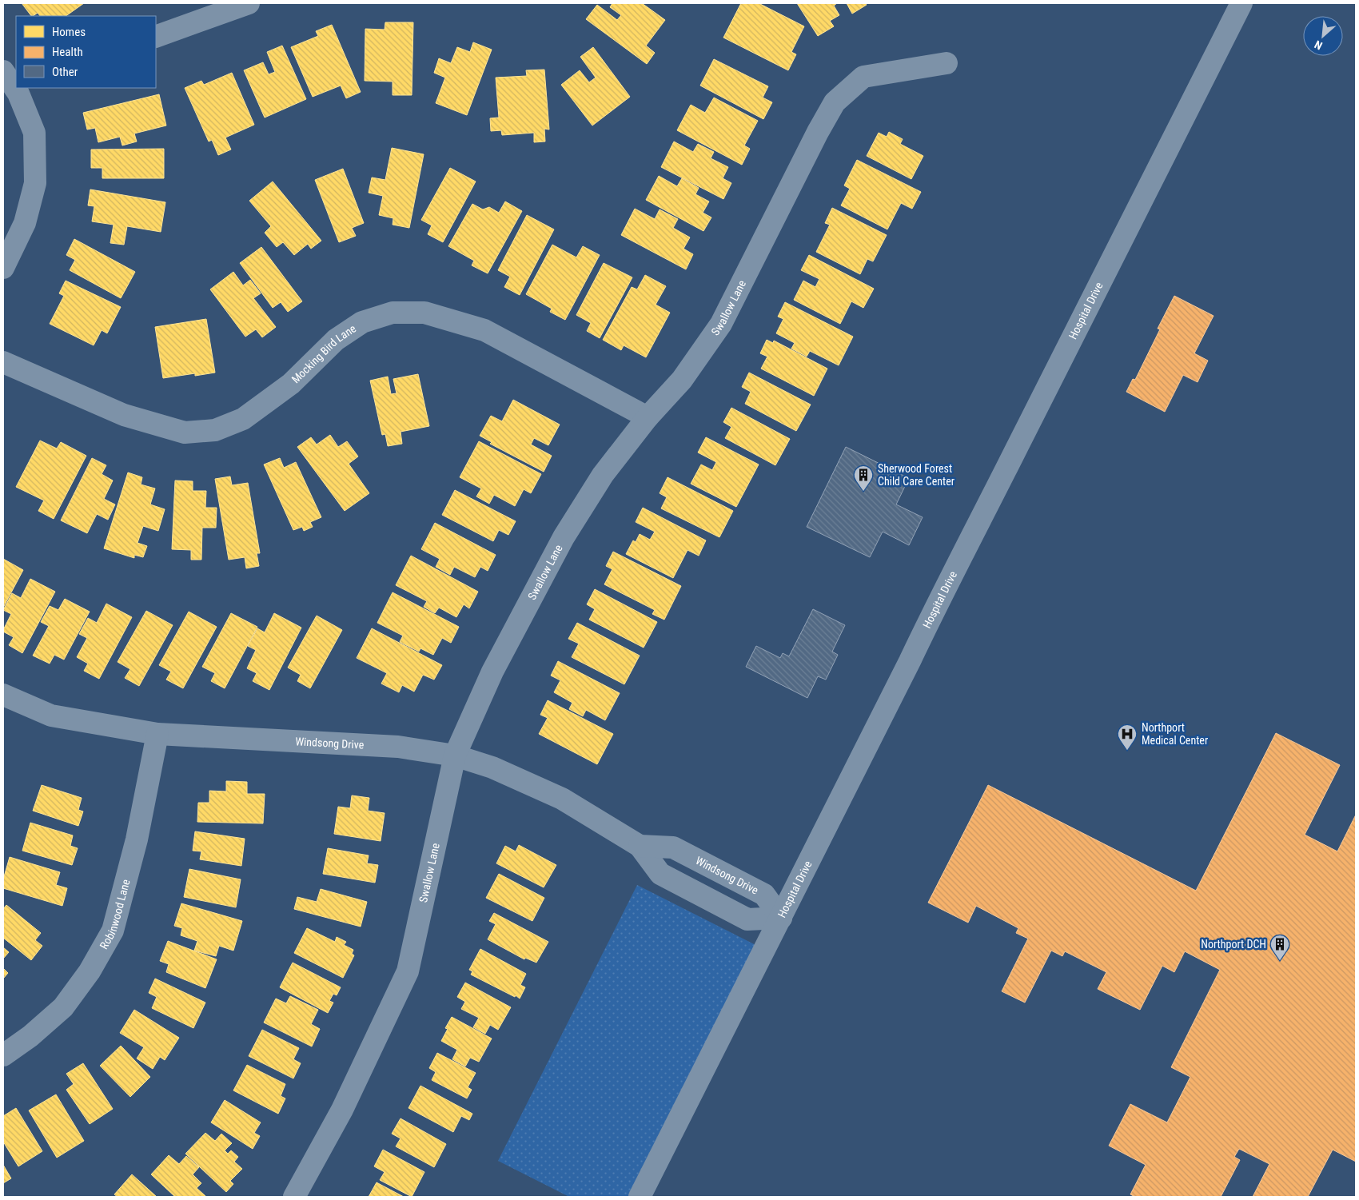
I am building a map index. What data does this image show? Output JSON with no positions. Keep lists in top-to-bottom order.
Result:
{
  "streets": {
    "street": [
      "Swallow Lane",
      "Hospital Drive",
      "Mocking Bird Lane",
      "Windsong Drive",
      "Robinwood Lane"
    ]
  },
  "crossings": [
    ["Swallow Lane", "Mocking Bird Lane"],
    ["Swallow Lane", "Windsong Drive"],
    ["Hospital Drive", "Windsong Drive"],
    ["Windsong Drive", "Robinwood Lane"]
  ],
  "places": {
    "building": ["Sherwood Forest Child Care Center", "Northport DCH"],
    "hospital": ["Northport Medical Center"]
  },
  "legend": ["Homes", "Health", "Other"],
  "north": "bottom left"
}
